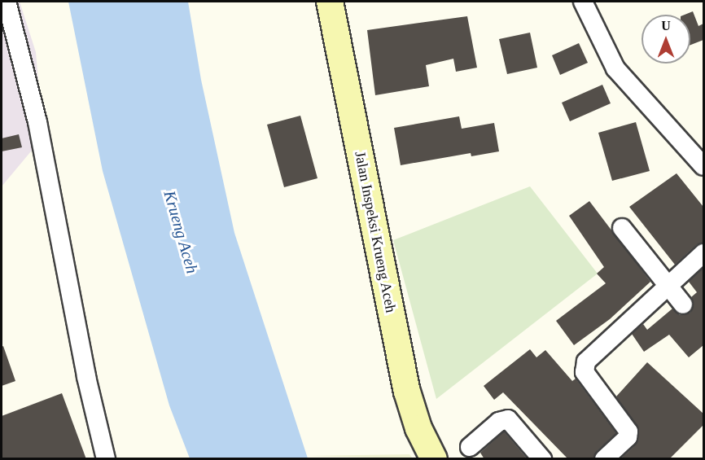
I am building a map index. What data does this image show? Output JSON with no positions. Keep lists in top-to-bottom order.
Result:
{
  "streets": {
    "street": ["Jalan Inspeksi Krueng Aceh"]
  },
  "water": ["Krueng Aceh"],
  "north": "top"
}
